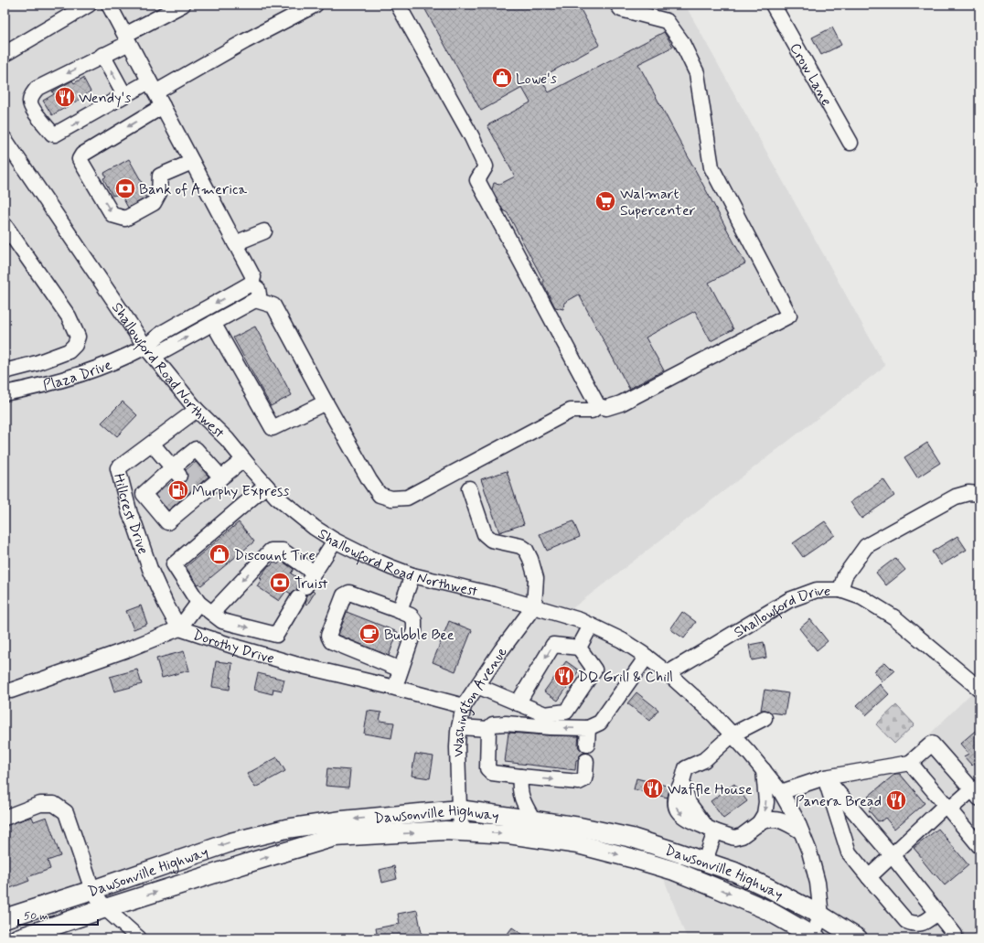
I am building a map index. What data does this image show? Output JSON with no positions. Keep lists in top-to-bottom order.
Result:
{
  "streets": {
    "main road": ["Dawsonville Highway"],
    "street": [
      "Crow Lane",
      "Shallowford Road Northwest",
      "Plaza Drive",
      "Hillcrest Drive",
      "Shallowford Drive",
      "Dorothy Drive",
      "Washington Avenue"
    ]
  },
  "crossings": [
    ["Shallowford Road Northwest", "Plaza Drive"],
    ["Shallowford Road Northwest", "Hillcrest Drive"],
    ["Shallowford Road Northwest", "Shallowford Drive"],
    ["Shallowford Road Northwest", "Washington Avenue"],
    ["Shallowford Road Northwest", "Dawsonville Highway"],
    ["Hillcrest Drive", "Dorothy Drive"],
    ["Dorothy Drive", "Washington Avenue"],
    ["Washington Avenue", "Dawsonville Highway"]
  ],
  "places": {
    "shop": ["Lowe's", "Discount Tire"],
    "restaurant": [
      "Wendy's",
      "DQ Grill & Chill",
      "Waffle House",
      "Panera Bread"
    ],
    "bank": ["Bank of America", "Truist"],
    "supermarket": ["Walmart Supercenter"],
    "fuel station": ["Murphy Express"],
    "cafe": ["Bubble Bee"]
  },
  "scale_bar": "50 m"
}
